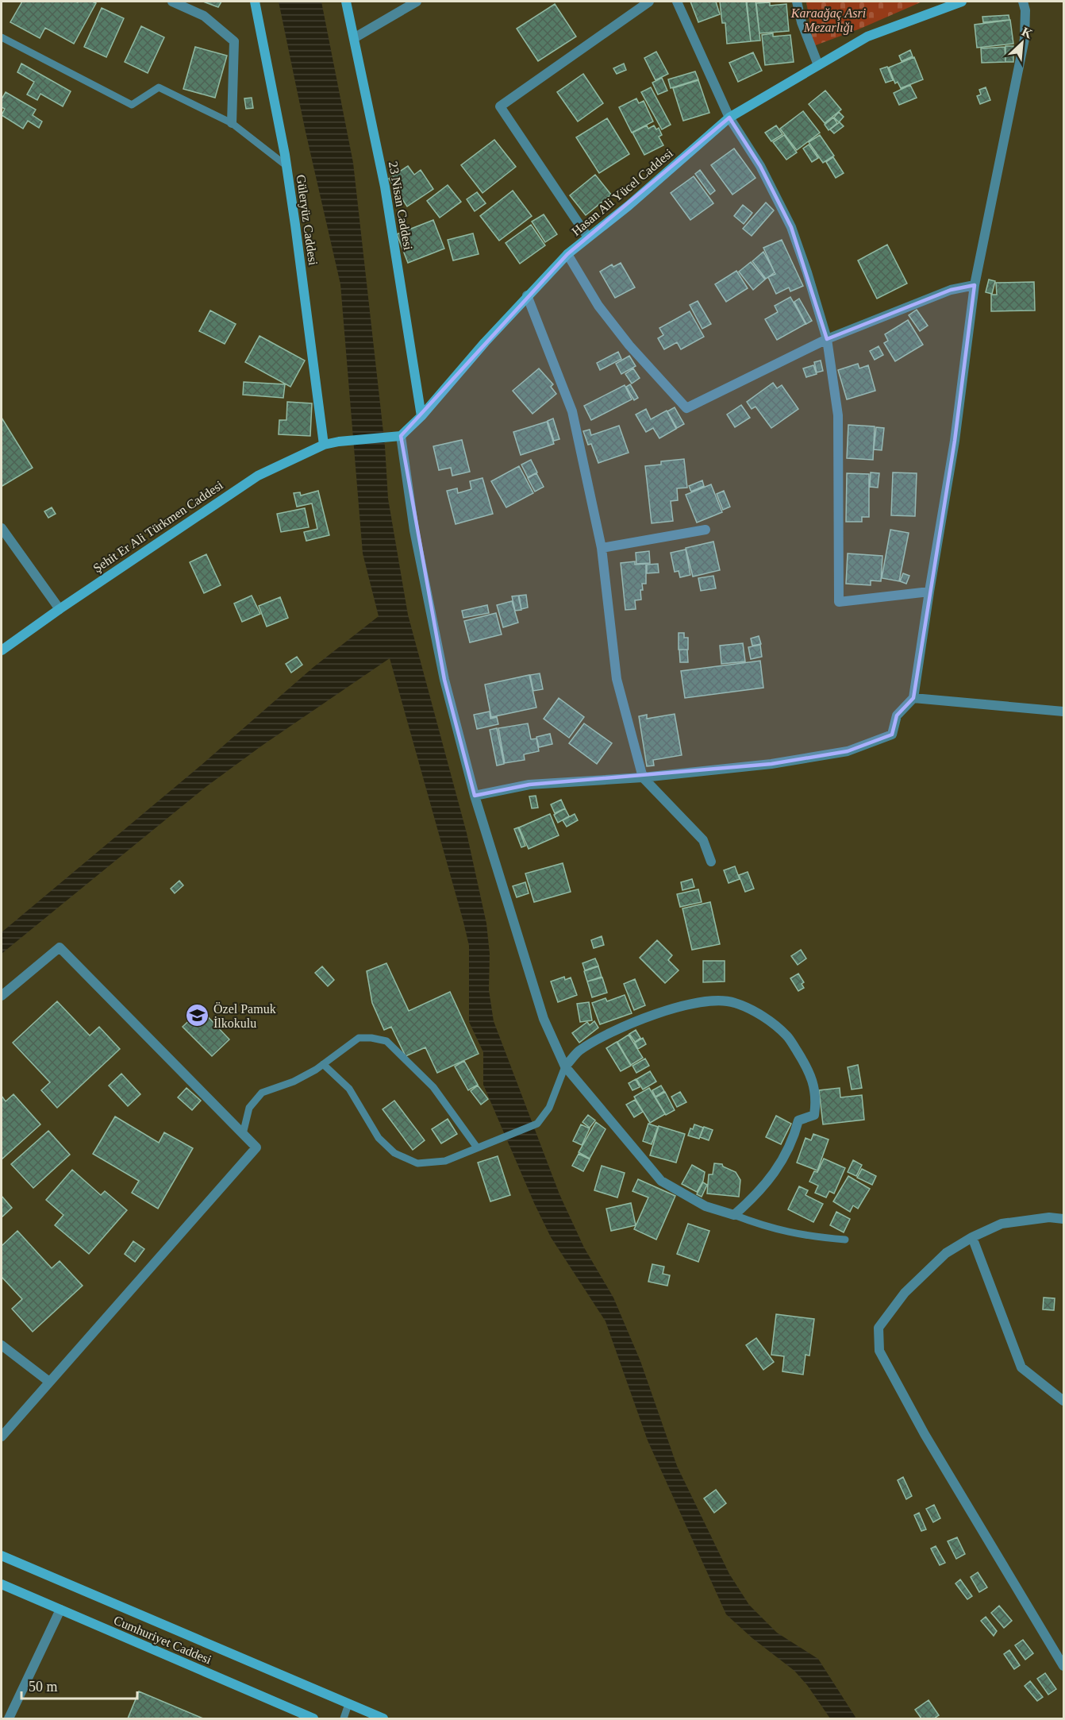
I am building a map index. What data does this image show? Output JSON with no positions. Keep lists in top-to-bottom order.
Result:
{
  "streets": {
    "street": [
      "Hasan Ali Yücel Caddesi",
      "23 Nisan Caddesi",
      "Güleryüz Caddesi",
      "Şehit Er Ali Türkmen Caddesi",
      "Cumhuriyet Caddesi"
    ]
  },
  "crossings": [
    ["Hasan Ali Yücel Caddesi", "23 Nisan Caddesi"],
    ["Hasan Ali Yücel Caddesi", "Şehit Er Ali Türkmen Caddesi"],
    ["Güleryüz Caddesi", "Şehit Er Ali Türkmen Caddesi"]
  ],
  "parks": ["Karaağaç Asri Mezarlığı"],
  "places": {
    "school or university": ["Özel Pamuk İlkokulu"]
  },
  "scale_bar": "50 m",
  "north": "top right"
}
